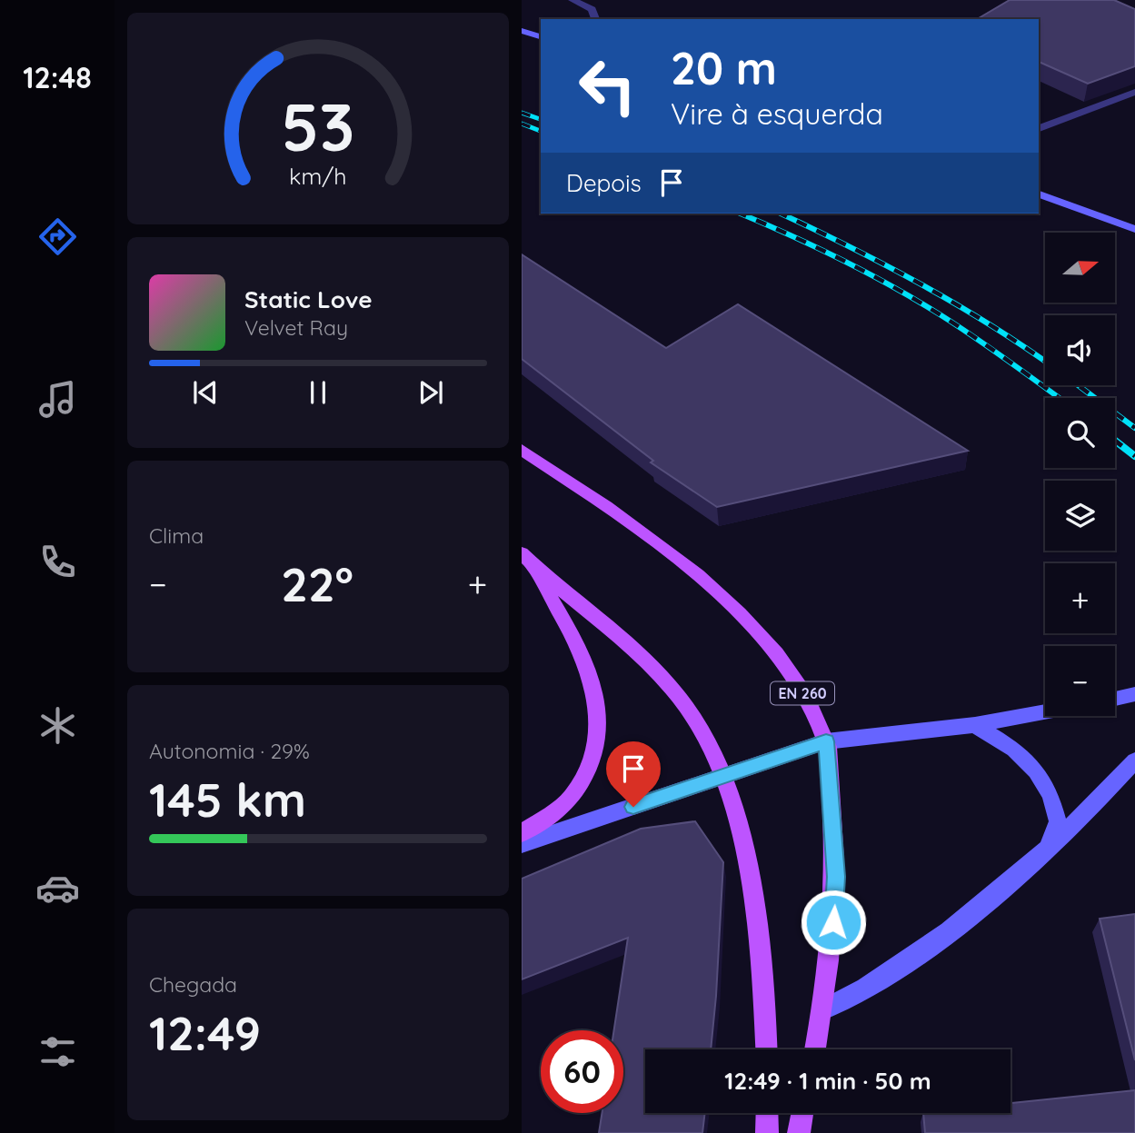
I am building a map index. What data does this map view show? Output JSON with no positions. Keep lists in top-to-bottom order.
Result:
{
  "streets": {
    "main road": ["EN 260"]
  },
  "north": "right",
  "page": {
    "tabs": "12:48",
    "turn": ["20 m", "Vire à esquerda"],
    "then": "Depois",
    "map_buttons": ["+", "−"],
    "song": ["Static Love", "Velvet Ray"],
    "tile": [
      "Clima",
      ["Autonomia · 29%", "145 km"],
      ["Chegada", "12:49"]
    ],
    "heat": ["−", "22°", "+"],
    "limit": "60",
    "trip": "12:49 · 1 min · 50 m",
    "gauge": ["53", "km/h"]
  }
}
